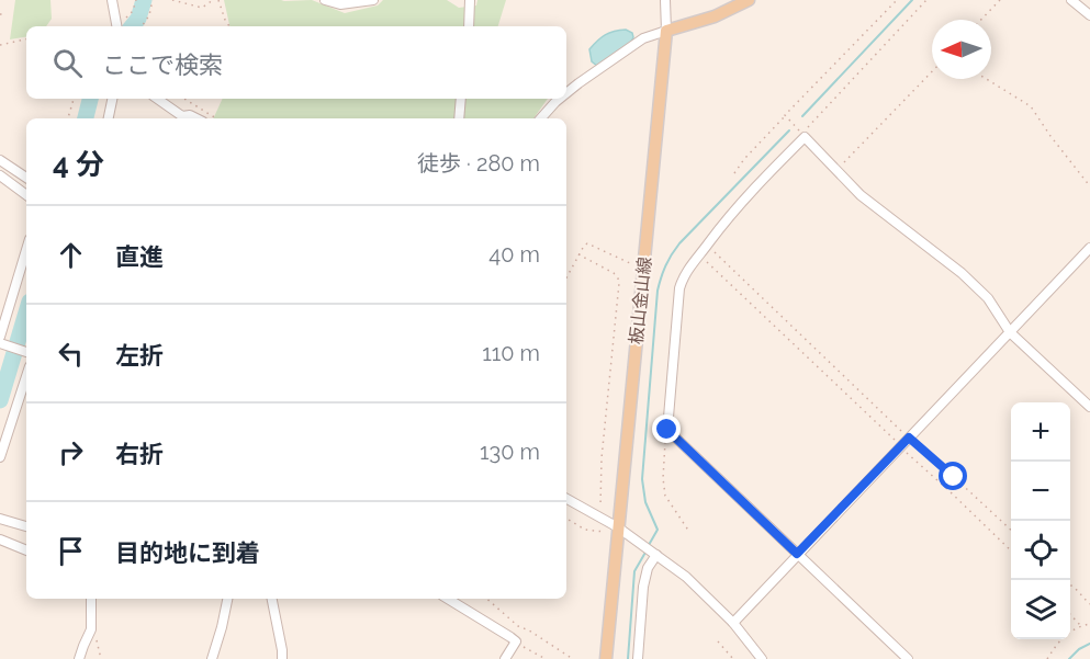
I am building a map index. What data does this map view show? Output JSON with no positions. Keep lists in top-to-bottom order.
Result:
{
  "streets": {
    "main road": ["板山金山線"]
  },
  "north": "left",
  "page": {
    "search": "ここで検索",
    "heading": ["4 分", "徒歩 · 280 m"],
    "list": [
      ["直進", "40 m"],
      ["左折", "110 m"],
      ["右折", "130 m"],
      "目的地に到着"
    ],
    "map_buttons": ["+", "−"]
  }
}
